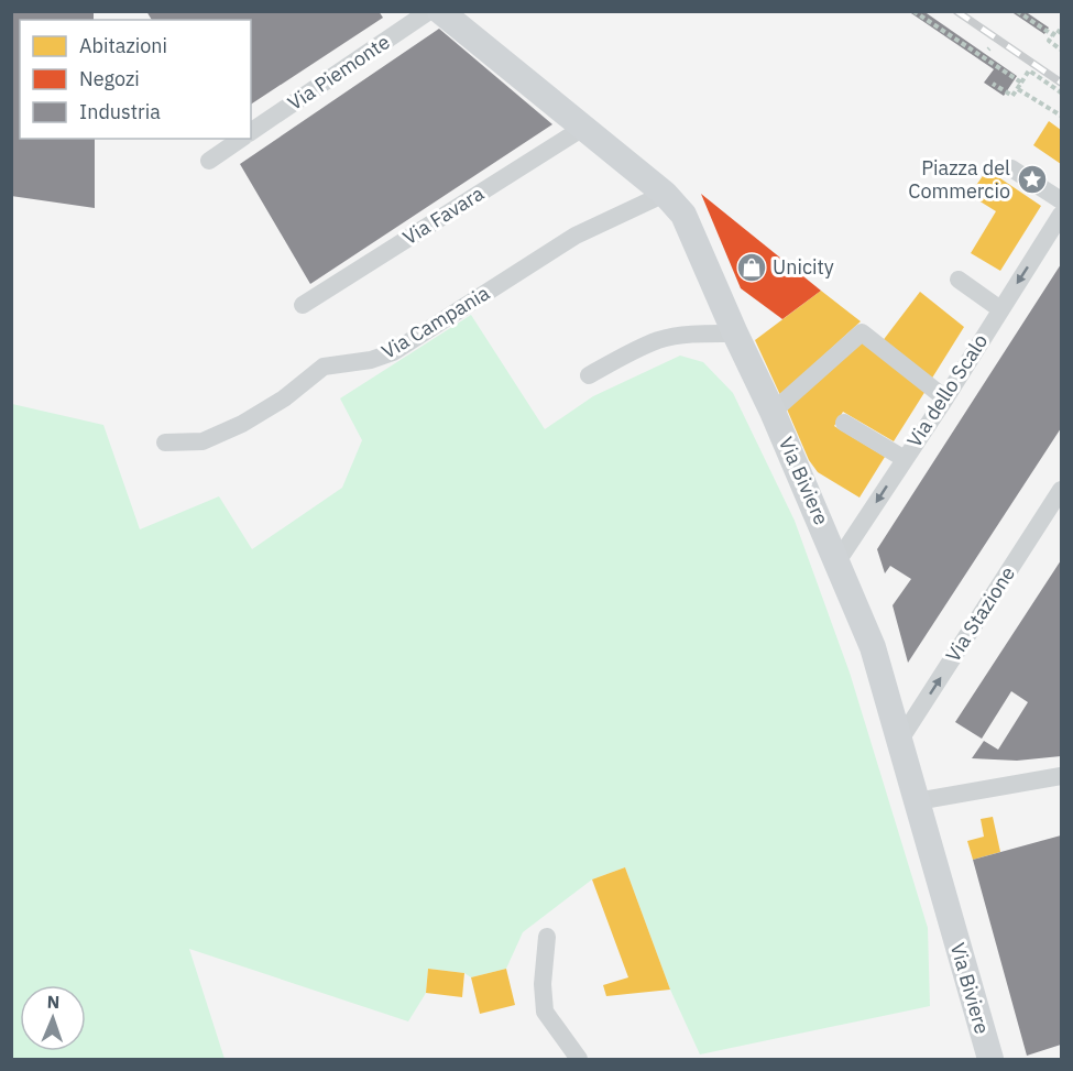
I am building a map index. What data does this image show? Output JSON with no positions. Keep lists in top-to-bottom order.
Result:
{
  "streets": {
    "main road": ["Via Biviere"],
    "street": [
      "Via Piemonte",
      "Via Favara",
      "Via Campania",
      "Via dello Scalo",
      "Via Stazione"
    ]
  },
  "crossings": [
    ["Via Favara", "Via Biviere"],
    ["Via Campania", "Via Biviere"],
    ["Via dello Scalo", "Via Biviere"],
    ["Via Biviere", "Via Stazione"]
  ],
  "one_way": ["Via dello Scalo", "Via Stazione"],
  "places": {
    "place": ["Piazza del Commercio"],
    "shop": ["Unicity"]
  },
  "legend": ["Abitazioni", "Negozi", "Industria"],
  "north": "top"
}
